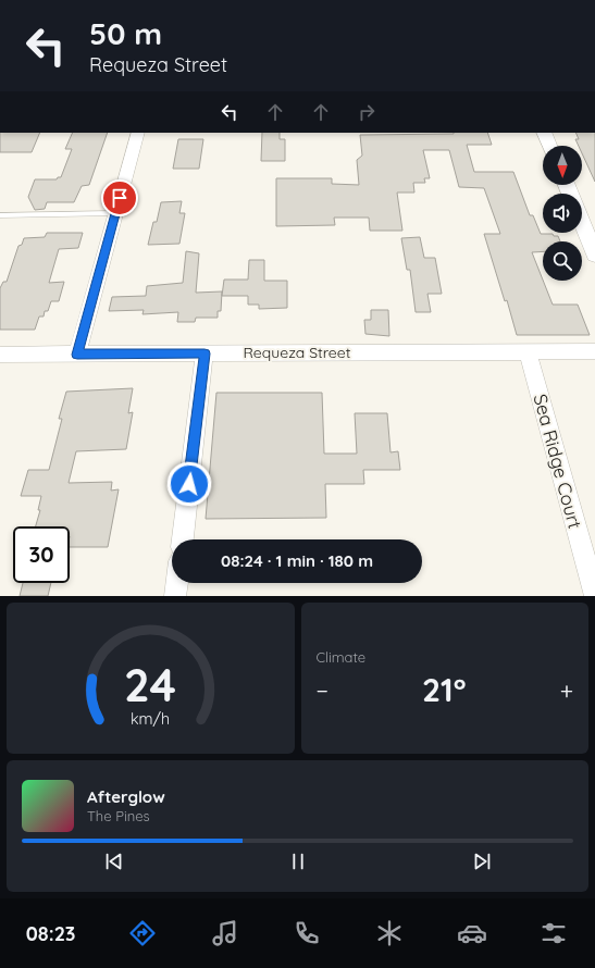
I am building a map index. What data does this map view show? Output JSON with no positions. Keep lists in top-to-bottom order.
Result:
{
  "streets": {
    "street": ["Requeza Street", "Sea Ridge Court"]
  },
  "crossings": [
    ["Requeza Street", "Sea Ridge Court"]
  ],
  "north": "bottom",
  "page": {
    "turn": ["50 m", "Requeza Street"],
    "limit": "30",
    "trip": "08:24 · 1 min · 180 m",
    "tile": "Climate",
    "heat": ["−", "21°", "+"],
    "song": ["Afterglow", "The Pines"],
    "tabs": "08:23",
    "gauge": ["24", "km/h"]
  }
}
